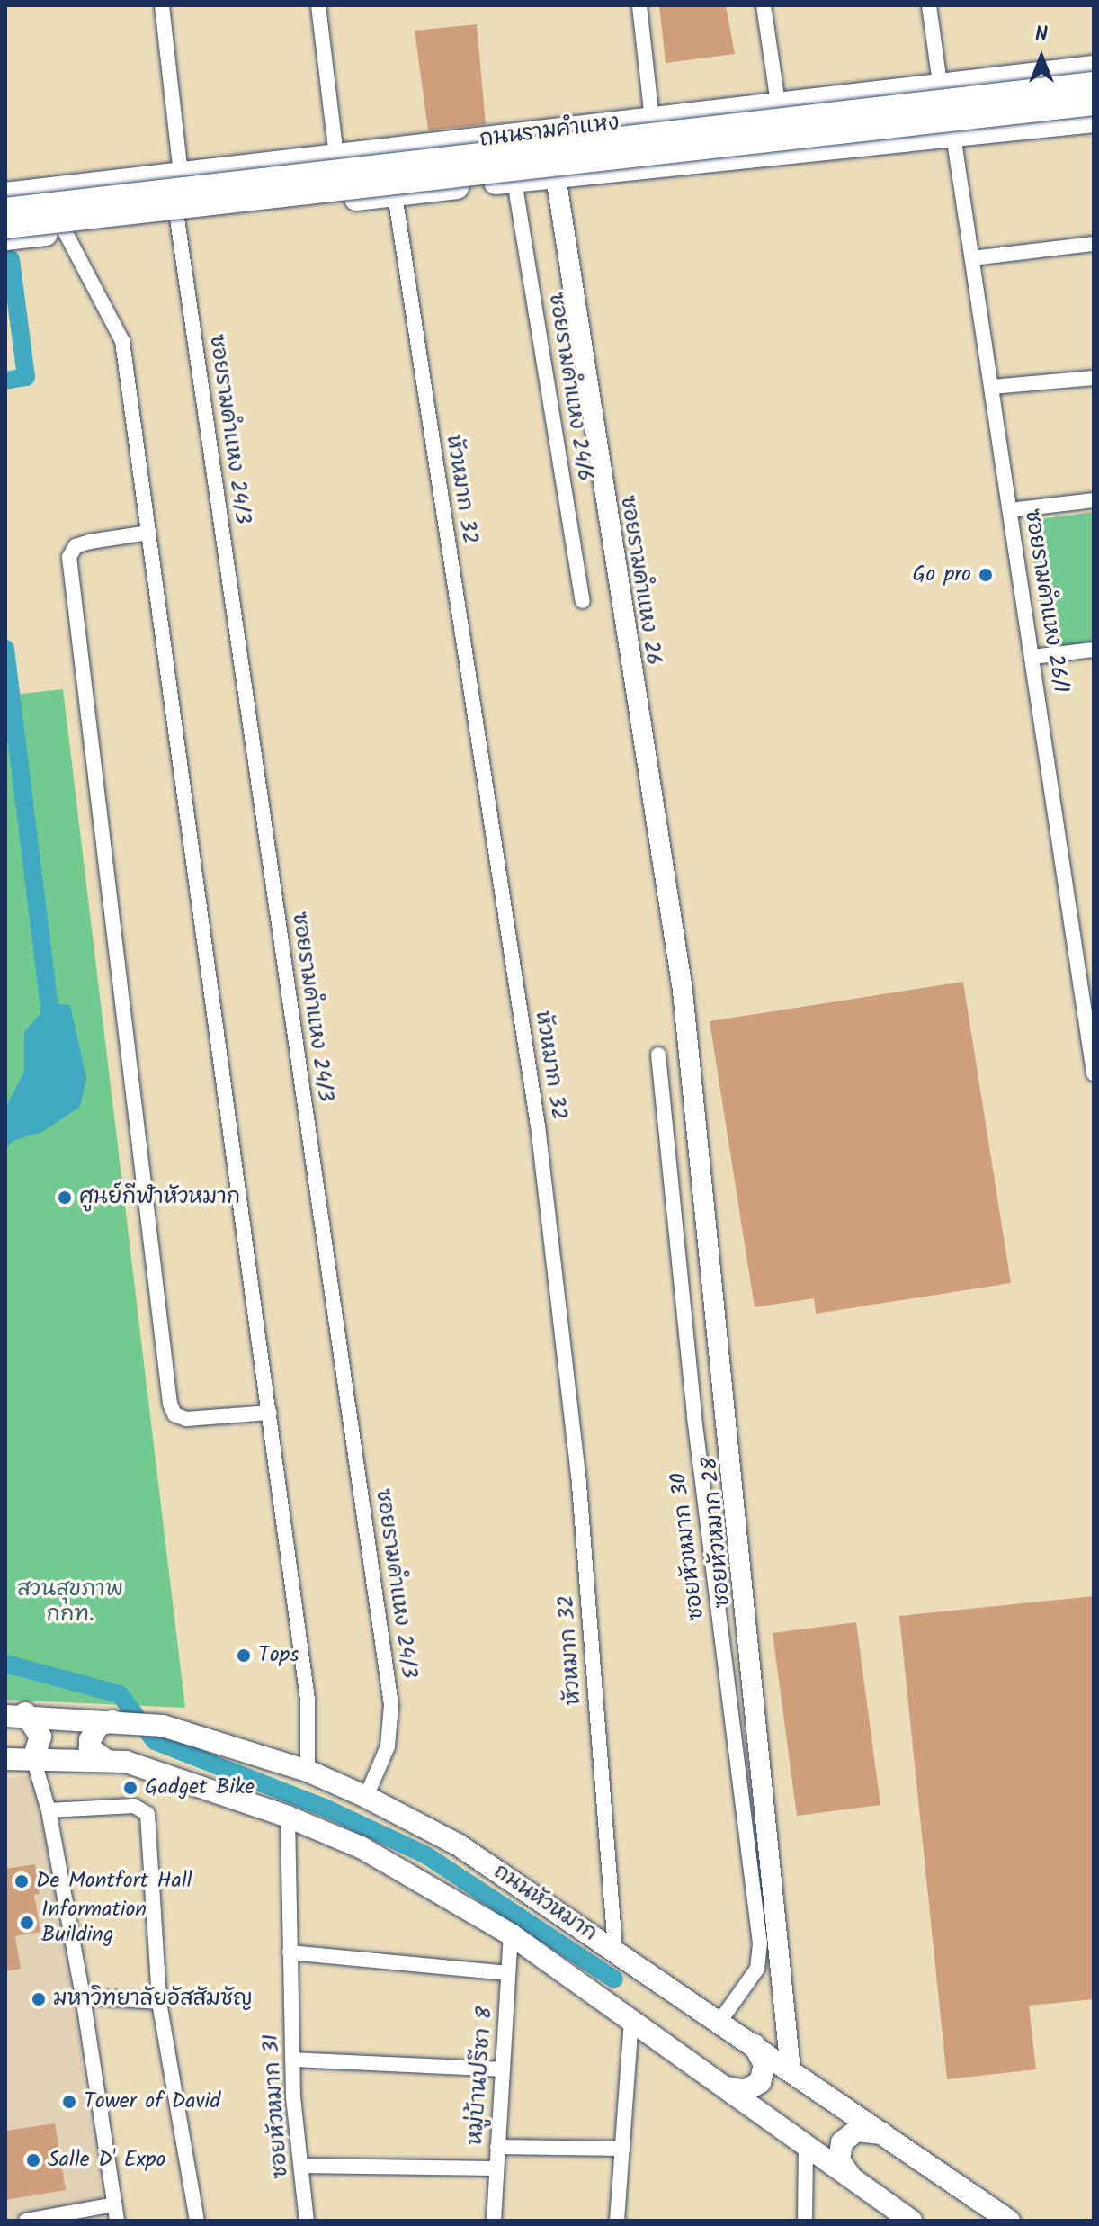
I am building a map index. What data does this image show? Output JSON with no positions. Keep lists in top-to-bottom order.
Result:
{
  "streets": {
    "main road": ["ถนนรามคำแหง", "ถนนหัวหมาก"],
    "street": [
      "ซอยรามคำแหง 24/6",
      "ซอยรามคำแหง 24/3",
      "หัวหมาก 32",
      "ซอยรามคำแหง 26",
      "ซอยรามคำแหง 26/1",
      "ซอยหัวหมาก 28",
      "ซอยหัวหมาก 30",
      "หมู่บ้านปรีชา 8",
      "ซอยหัวหมาก 31"
    ]
  },
  "crossings": [
    ["ถนนรามคำแหง", "ซอยรามคำแหง 24/6"],
    ["ถนนรามคำแหง", "ซอยรามคำแหง 24/3"],
    ["ถนนรามคำแหง", "หัวหมาก 32"],
    ["ถนนรามคำแหง", "ซอยรามคำแหง 26"],
    ["ถนนรามคำแหง", "ซอยรามคำแหง 26/1"],
    ["ซอยรามคำแหง 24/3", "ถนนหัวหมาก"],
    ["หัวหมาก 32", "ถนนหัวหมาก"],
    ["ซอยรามคำแหง 26", "ซอยหัวหมาก 28"],
    ["ซอยหัวหมาก 28", "ถนนหัวหมาก"],
    ["ซอยหัวหมาก 30", "ถนนหัวหมาก"],
    ["ถนนหัวหมาก", "หมู่บ้านปรีชา 8"],
    ["ถนนหัวหมาก", "ซอยหัวหมาก 31"]
  ],
  "parks": ["สวนสุขภาพ กกท."],
  "places": [
    "Go pro",
    "ศูนย์กีฬาหัวหมาก",
    "Tops",
    "Gadget Bike",
    "De Montfort Hall",
    "Information Building",
    "มหาวิทยาลัยอัสสัมชัญ",
    "Tower of David",
    "Salle D' Expo"
  ],
  "north": "top"
}
